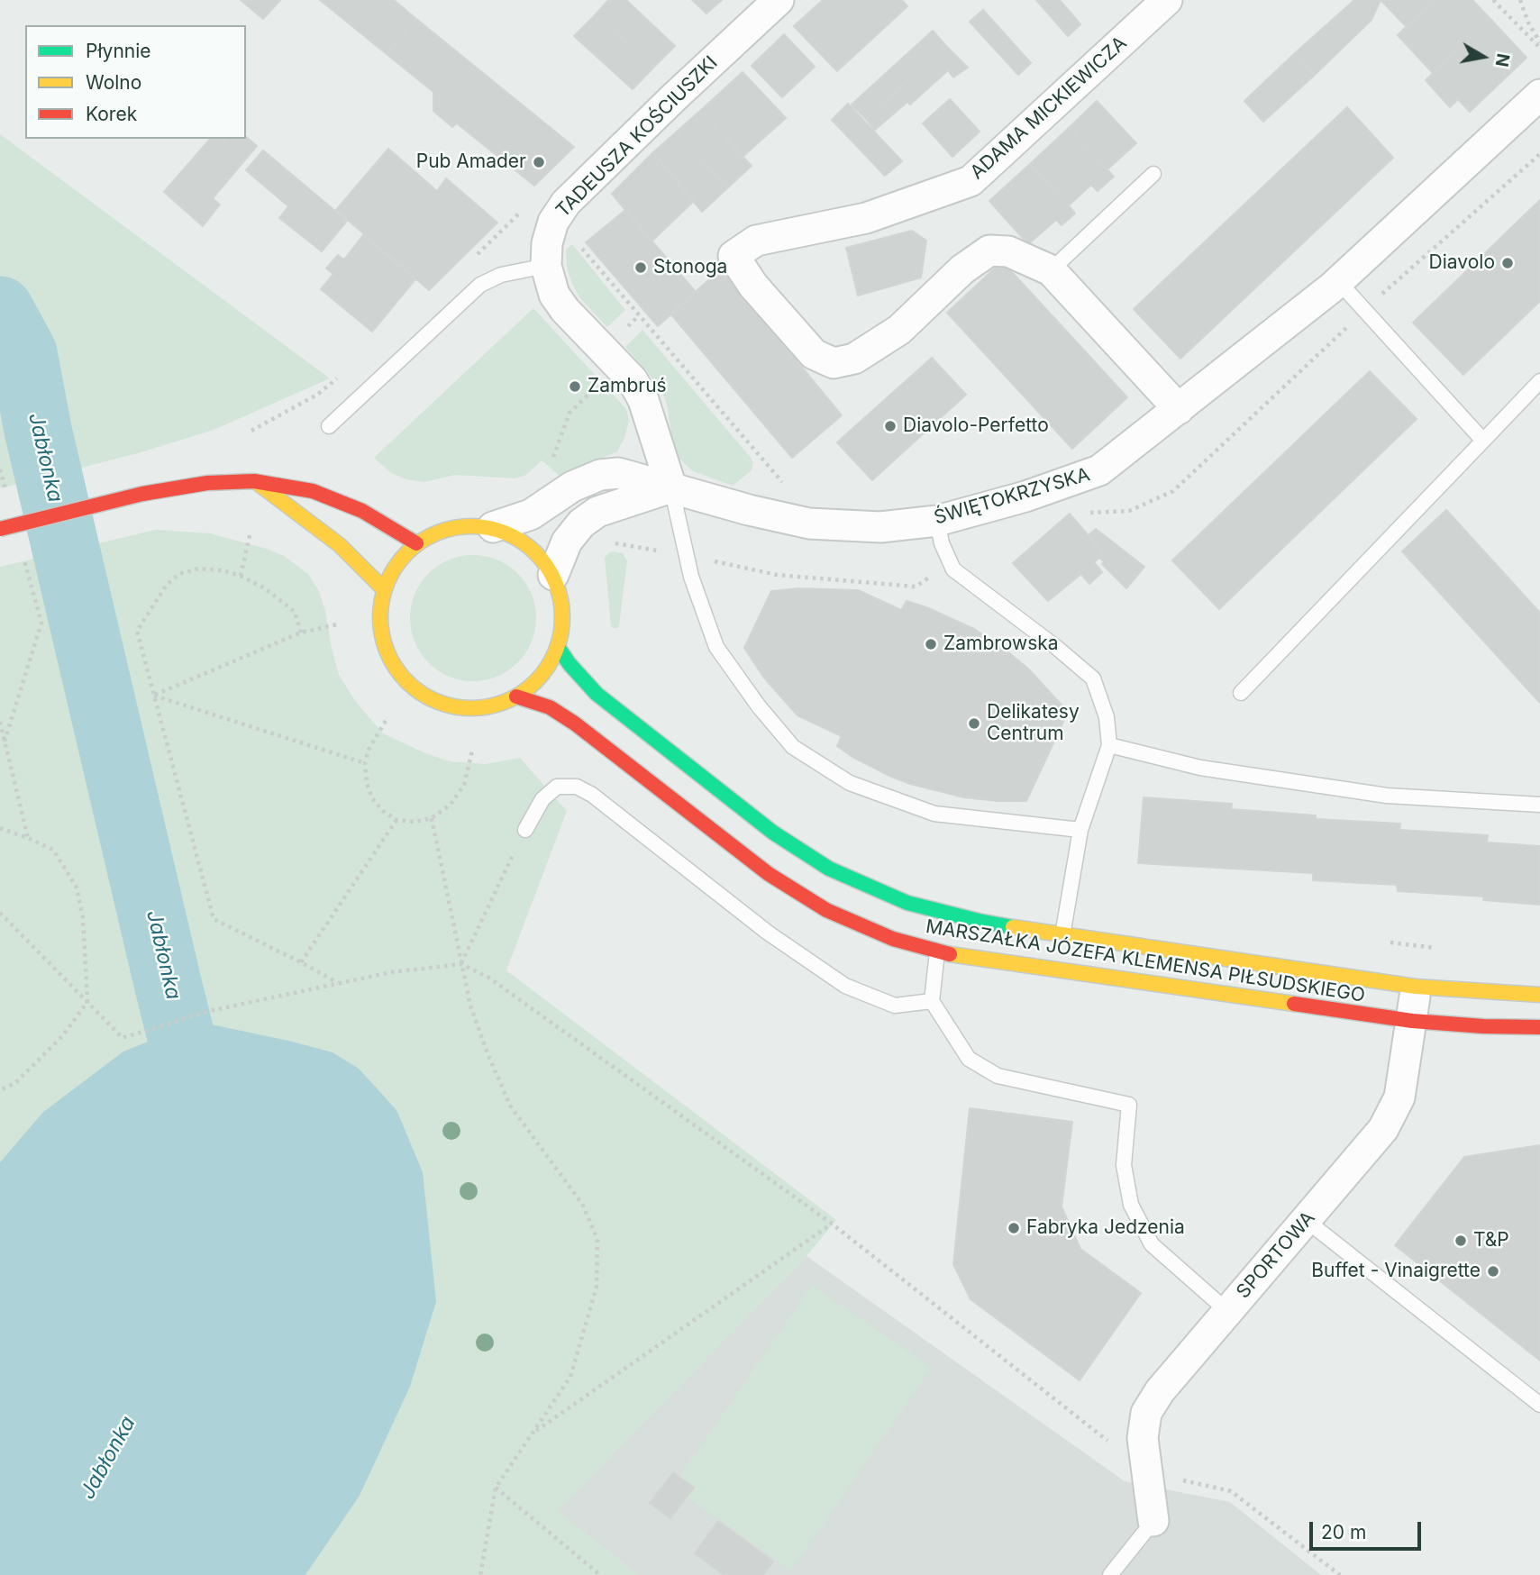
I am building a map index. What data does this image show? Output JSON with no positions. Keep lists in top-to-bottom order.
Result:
{
  "streets": {
    "main road": ["MARSZAŁKA JÓZEFA KLEMENSA PIŁSUDSKIEGO"],
    "street": [
      "ADAMA MICKIEWICZA",
      "TADEUSZA KOŚCIUSZKI",
      "ŚWIĘTOKRZYSKA",
      "SPORTOWA"
    ]
  },
  "crossings": [
    ["ADAMA MICKIEWICZA", "ŚWIĘTOKRZYSKA"],
    ["TADEUSZA KOŚCIUSZKI", "ŚWIĘTOKRZYSKA"],
    ["ŚWIĘTOKRZYSKA", "MARSZAŁKA JÓZEFA KLEMENSA PIŁSUDSKIEGO"],
    ["MARSZAŁKA JÓZEFA KLEMENSA PIŁSUDSKIEGO", "SPORTOWA"]
  ],
  "water": ["Jabłonka"],
  "places": [
    "Pub Amader",
    "Diavolo",
    "Stonoga",
    "Zambruś",
    "Diavolo-Perfetto",
    "Zambrowska",
    "Delikatesy Centrum",
    "Fabryka Jedzenia",
    "T&P",
    "Buffet - Vinaigrette"
  ],
  "legend": ["Płynnie", "Wolno", "Korek"],
  "scale_bar": "20 m",
  "north": "right"
}
